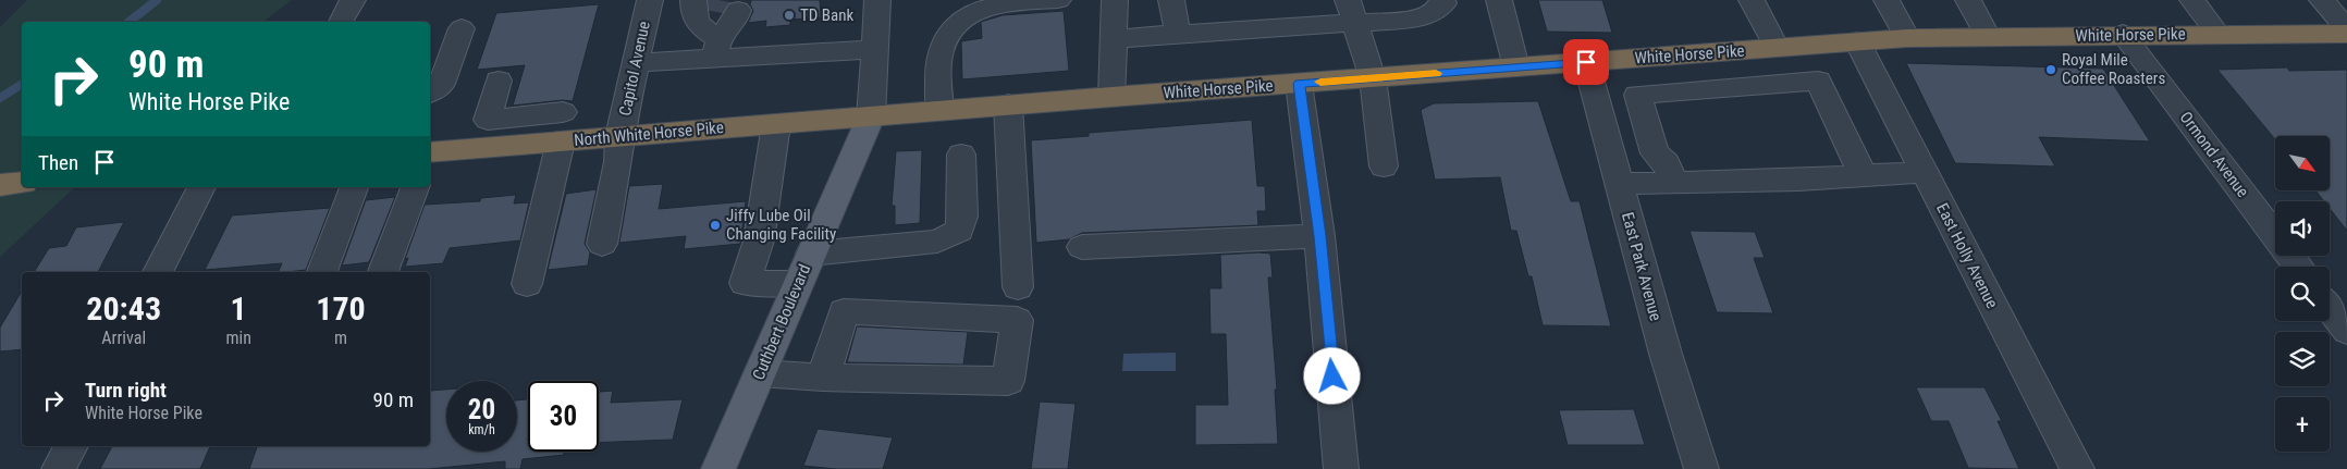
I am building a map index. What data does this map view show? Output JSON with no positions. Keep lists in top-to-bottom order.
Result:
{
  "streets": {
    "highway": ["White Horse Pike", "North White Horse Pike"],
    "main road": ["Cuthbert Boulevard"],
    "street": [
      "Capitol Avenue",
      "Ormond Avenue",
      "East Holly Avenue",
      "East Park Avenue"
    ]
  },
  "crossings": [
    ["White Horse Pike", "North White Horse Pike"],
    ["White Horse Pike", "Ormond Avenue"],
    ["White Horse Pike", "East Holly Avenue"],
    ["White Horse Pike", "East Park Avenue"],
    ["White Horse Pike", "Cuthbert Boulevard"],
    ["Capitol Avenue", "North White Horse Pike"],
    ["North White Horse Pike", "Cuthbert Boulevard"]
  ],
  "places": ["TD Bank", "Royal Mile Coffee Roasters", "Jiffy Lube Oil Changing Facility"],
  "north": "bottom right",
  "page": {
    "turn": ["90 m", "White Horse Pike"],
    "map_buttons": "+",
    "then": "Then",
    "eta": [
      "20:43",
      "Arrival",
      "1",
      "min",
      "170",
      "m"
    ],
    "list": [
      {
        "name": "Turn right",
        "note": "White Horse Pike",
        "value": "90 m"
      }
    ],
    "speed": "20 km/h",
    "limit": "30"
  }
}
